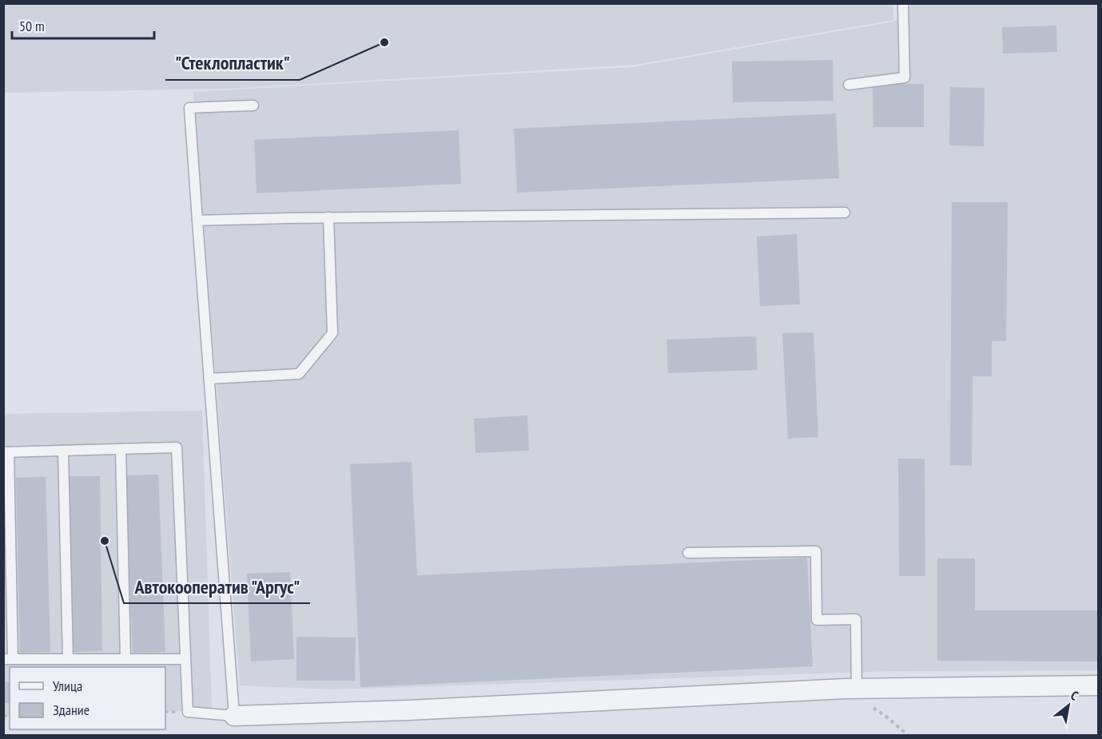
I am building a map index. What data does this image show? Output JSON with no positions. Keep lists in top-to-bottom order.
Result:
{
  "places": ["\"Стеклопластик\"", "Автокооператив \"Аргус\""],
  "legend": ["Улица", "Здание"],
  "scale_bar": "50 m",
  "north": "top right"
}
